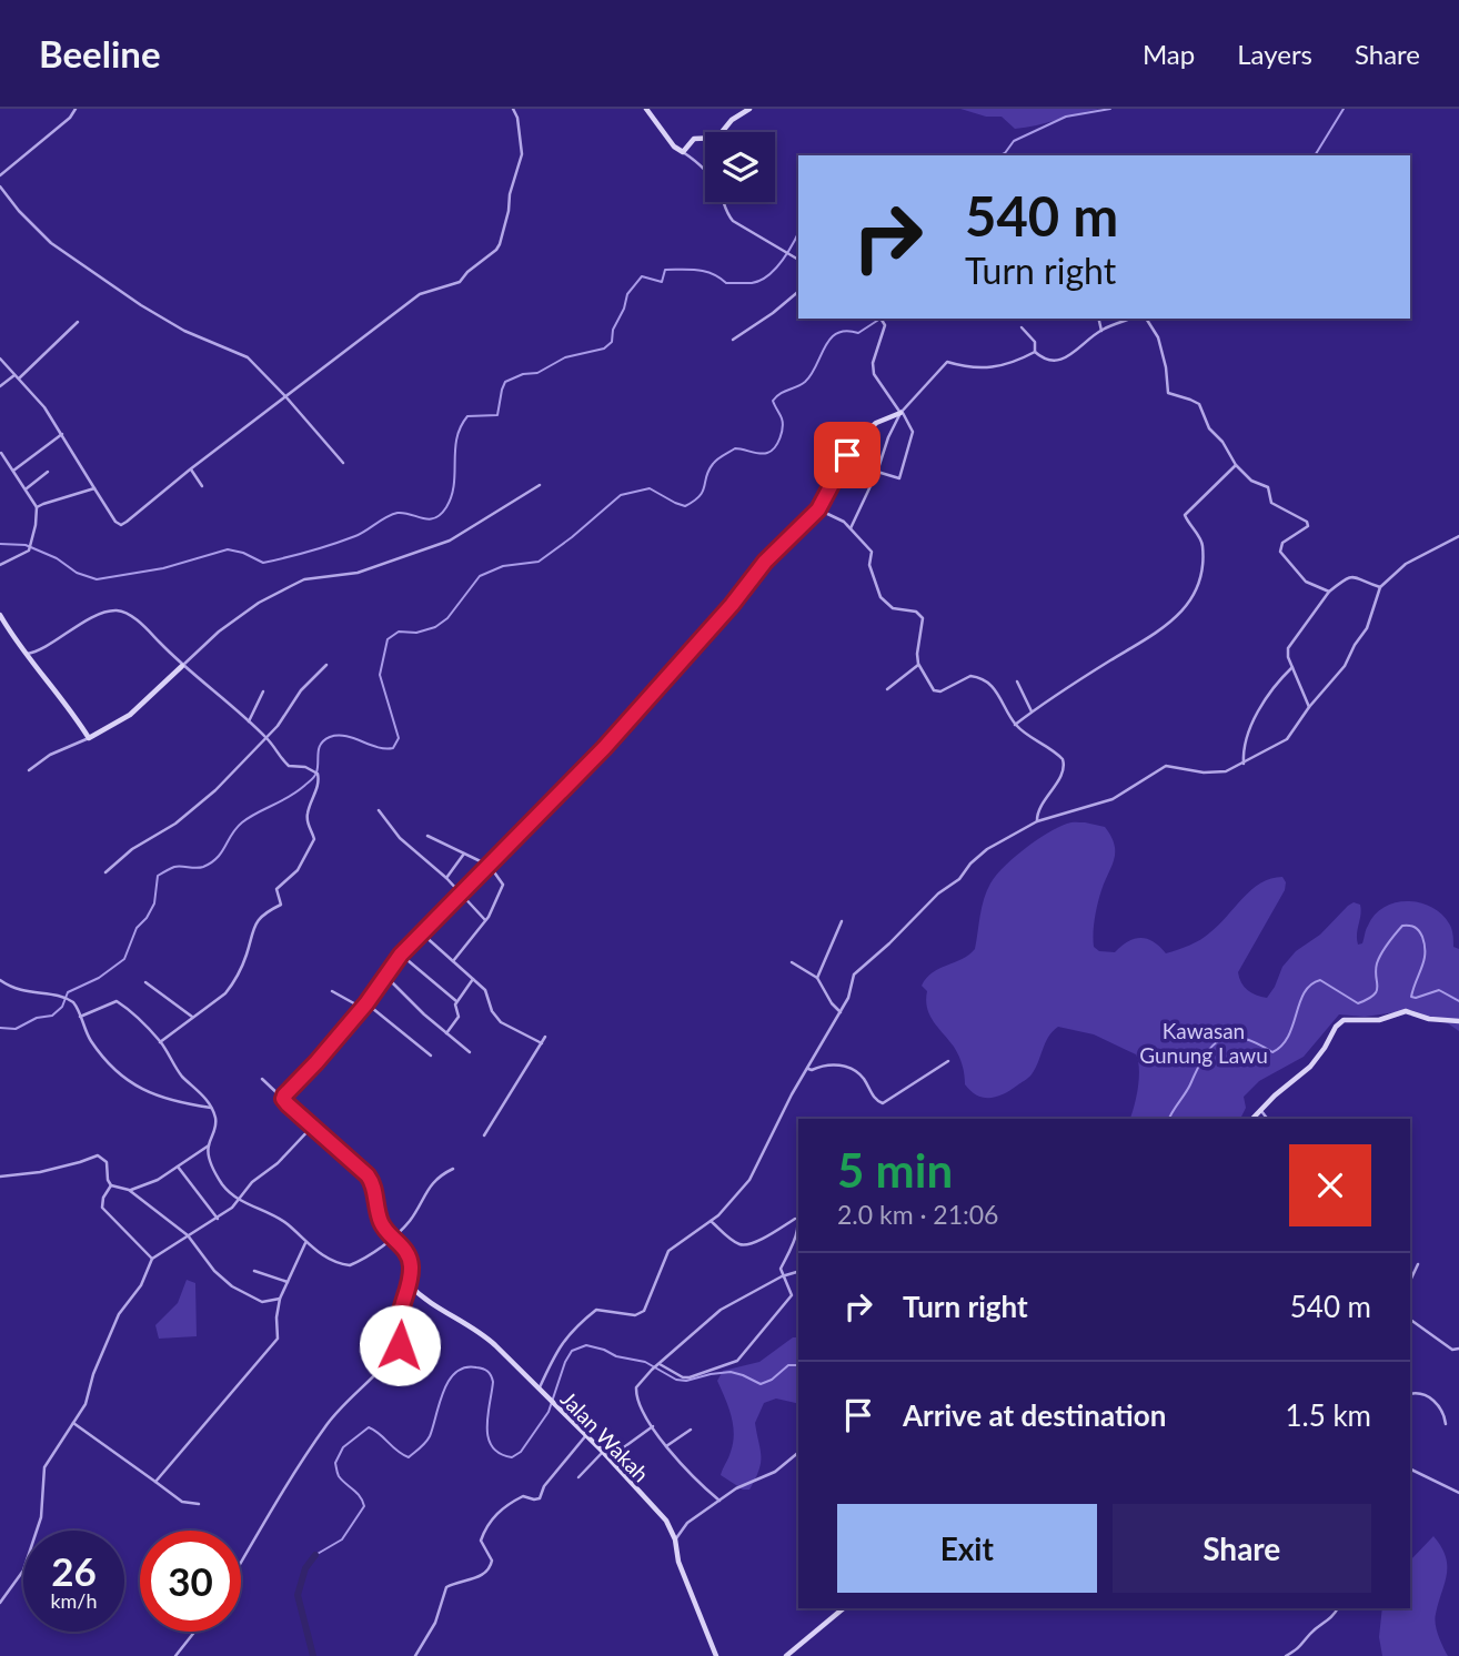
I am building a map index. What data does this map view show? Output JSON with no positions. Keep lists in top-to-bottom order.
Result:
{
  "streets": {
    "street": ["Jalan Wakah"]
  },
  "parks": ["Kawasan Gunung Lawu"],
  "page": {
    "header": "Beeline",
    "nav": ["Map", "Layers", "Share"],
    "turn": ["540 m", "Turn right"],
    "heading": ["5 min", "2.0 km · 21:06"],
    "list": [
      {
        "name": "Turn right",
        "value": "540 m"
      },
      {
        "name": "Arrive at destination",
        "value": "1.5 km"
      }
    ],
    "buttons": ["Exit", "Share"],
    "speed": "26 km/h",
    "limit": "30"
  }
}
